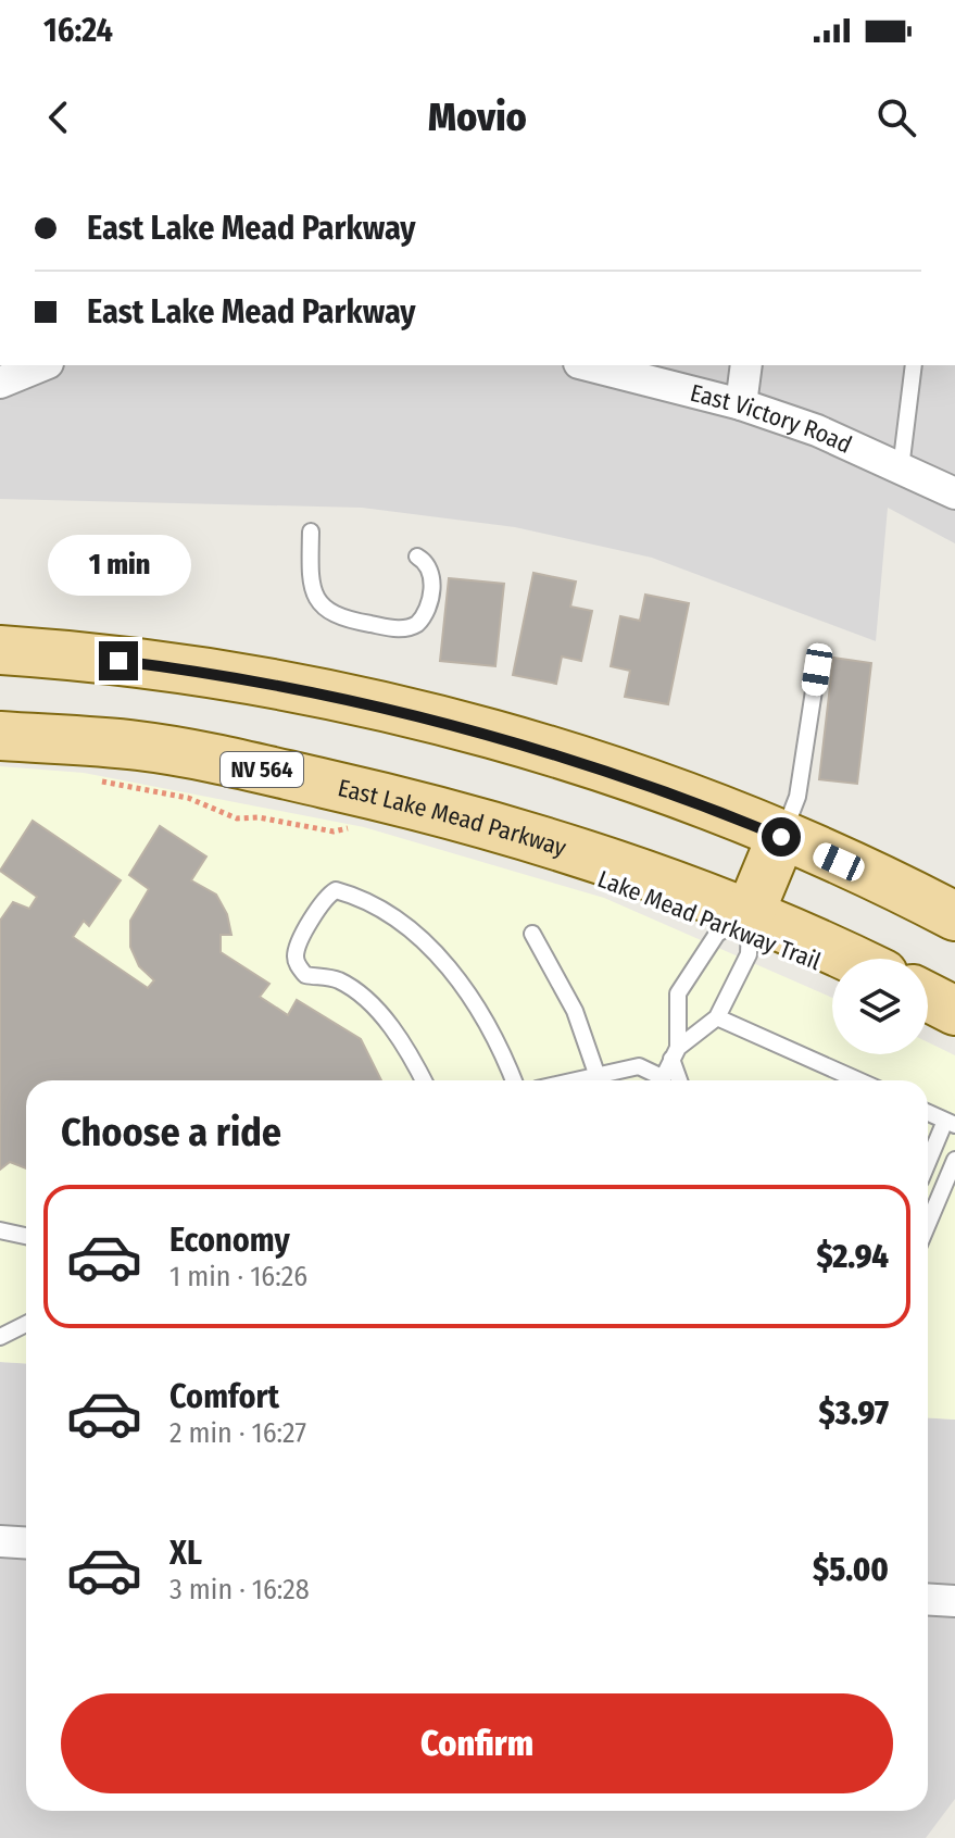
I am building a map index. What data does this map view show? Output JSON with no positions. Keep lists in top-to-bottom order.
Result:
{
  "streets": {
    "main road": ["NV 564", "East Lake Mead Parkway"],
    "street": ["East Victory Road"]
  },
  "page": {
    "status": "16:24",
    "header": "Movio",
    "banner": ["East Lake Mead Parkway", "East Lake Mead Parkway"],
    "bubble": "1 min",
    "heading": "Choose a ride",
    "list": [
      {
        "name": "Economy",
        "note": "1 min · 16:26",
        "value": "$2.94"
      },
      {
        "name": "Comfort",
        "note": "2 min · 16:27",
        "value": "$3.97"
      },
      {
        "name": "XL",
        "note": "3 min · 16:28",
        "value": "$5.00"
      }
    ],
    "buttons": "Confirm"
  }
}
